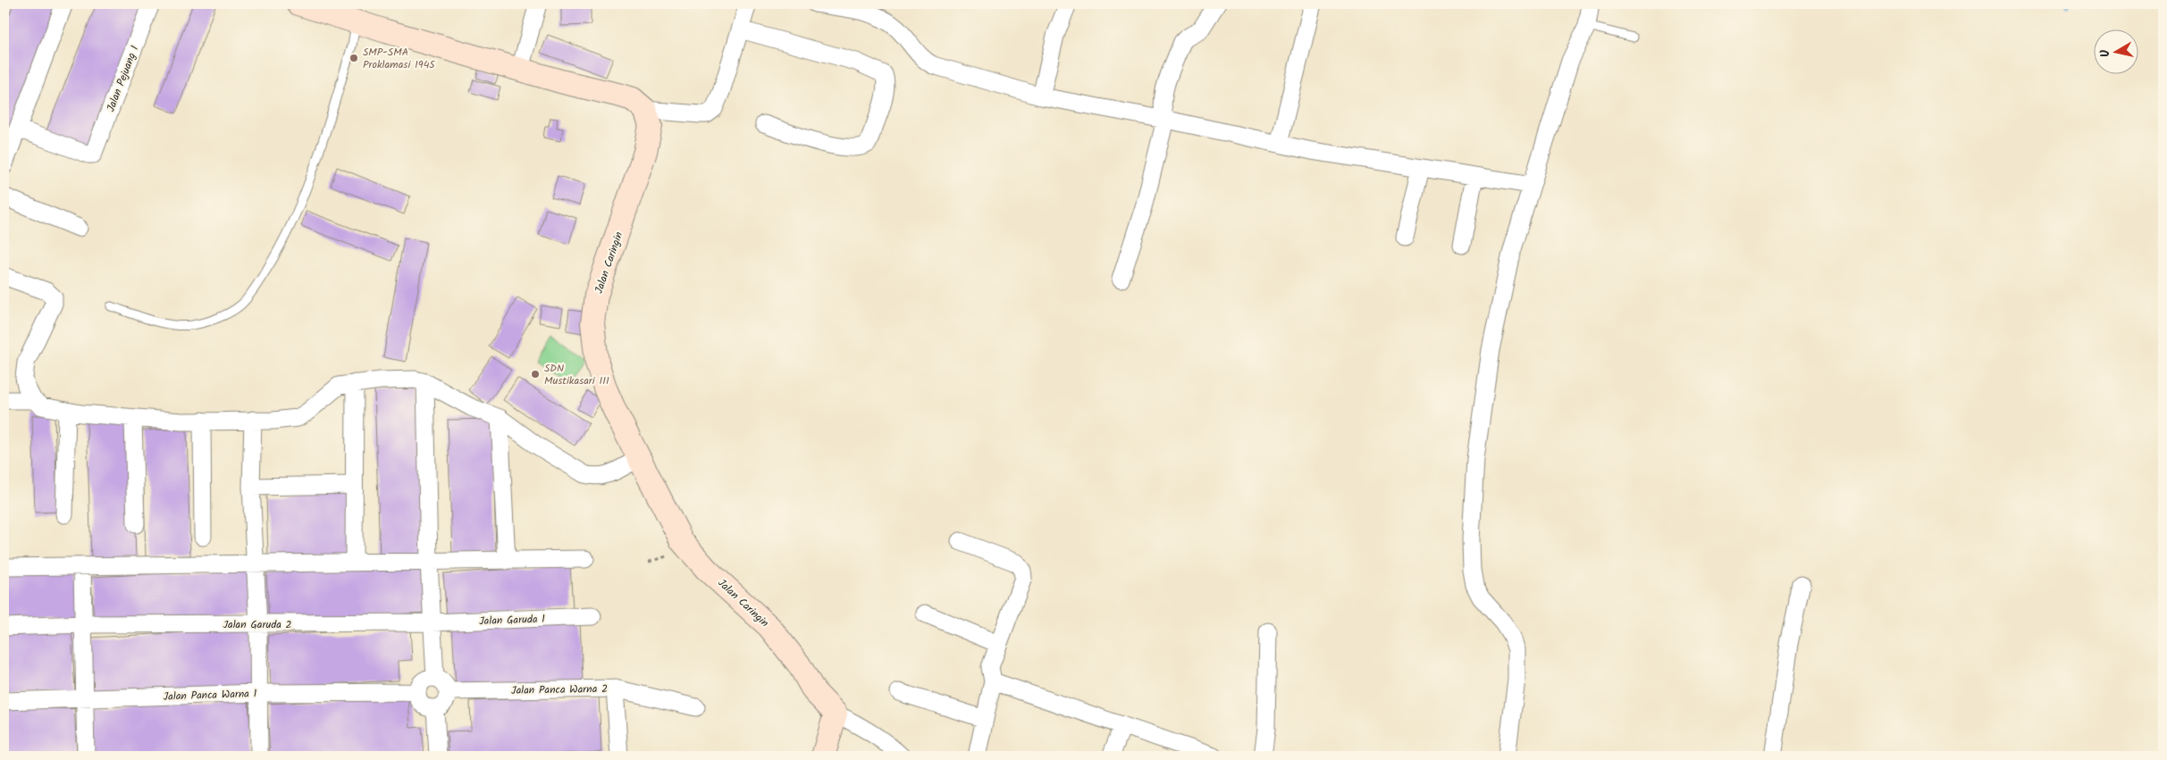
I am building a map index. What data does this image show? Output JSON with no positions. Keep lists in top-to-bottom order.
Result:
{
  "streets": {
    "street": [
      "Jalan Pejuang I",
      "Jalan Caringin",
      "Jalan Garuda 1",
      "Jalan Garuda 2",
      "Jalan Panca Warna 2",
      "Jalan Panca Warna 1"
    ]
  },
  "crossings": [
    ["Jalan Garuda 1", "Jalan Garuda 2"],
    ["Jalan Panca Warna 2", "Jalan Panca Warna 1"]
  ],
  "places": ["SMP-SMA Proklamasi 1945", "SDN Mustikasari III"],
  "north": "left"
}
